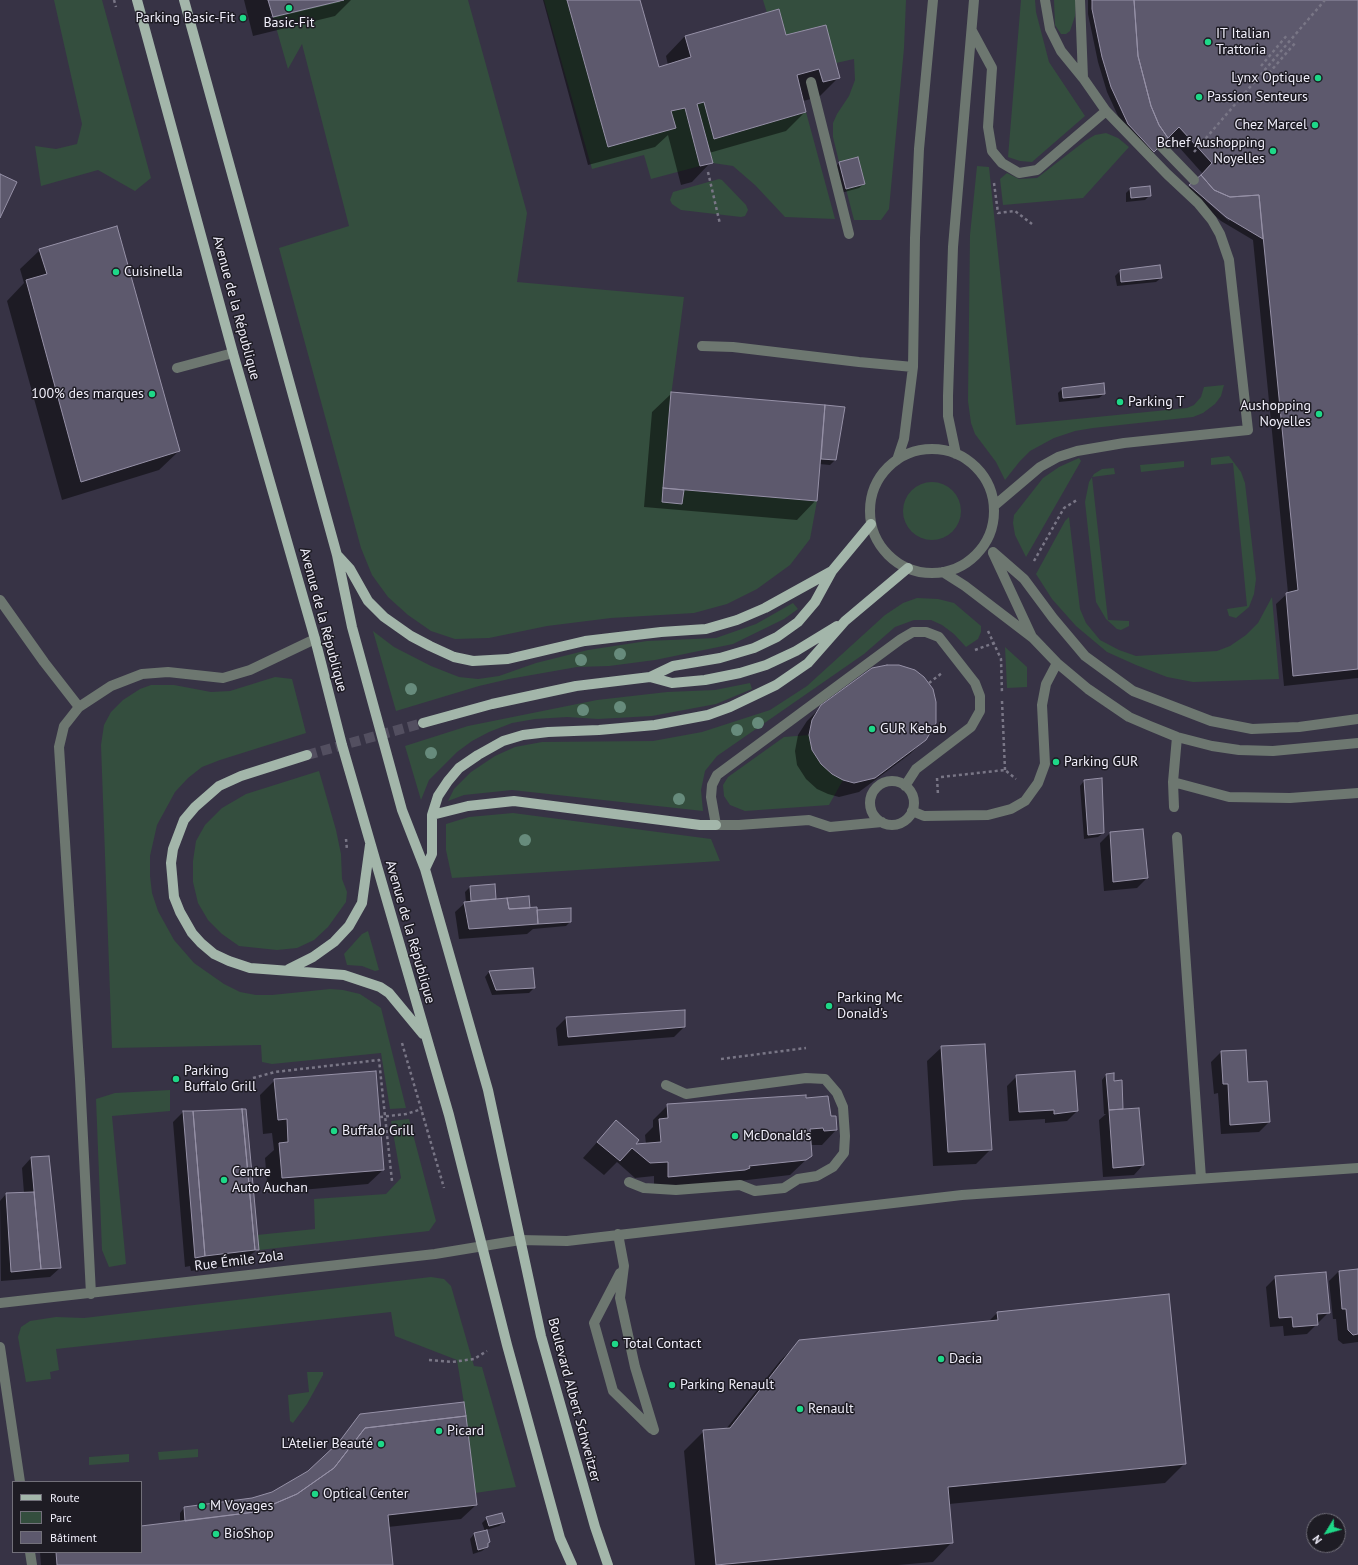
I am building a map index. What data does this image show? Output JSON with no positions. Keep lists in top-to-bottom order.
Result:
{
  "streets": {
    "main road": ["Avenue de la République", "Boulevard Albert Schweitzer"],
    "street": ["Rue Émile Zola"]
  },
  "crossings": [
    ["Avenue de la République", "Rue Émile Zola"],
    ["Avenue de la République", "Boulevard Albert Schweitzer"],
    ["Rue Émile Zola", "Boulevard Albert Schweitzer"]
  ],
  "places": [
    "Basic-Fit",
    "Parking Basic-Fit",
    "IT Italian Trattoria",
    "Lynx Optique",
    "Passion Senteurs",
    "Chez Marcel",
    "Bchef Aushopping Noyelles",
    "Cuisinella",
    "100% des marques",
    "Parking T",
    "Aushopping Noyelles",
    "GUR Kebab",
    "Parking GUR",
    "Parking Mc Donald's",
    "Parking Buffalo Grill",
    "Buffalo Grill",
    "McDonald's",
    "Centre Auto Auchan",
    "Total Contact",
    "Dacia",
    "Parking Renault",
    "Renault",
    "Picard",
    "L'Atelier Beauté",
    "Optical Center",
    "M Voyages",
    "BioShop"
  ],
  "legend": ["Route", "Parc", "Bâtiment"],
  "north": "bottom left"
}
